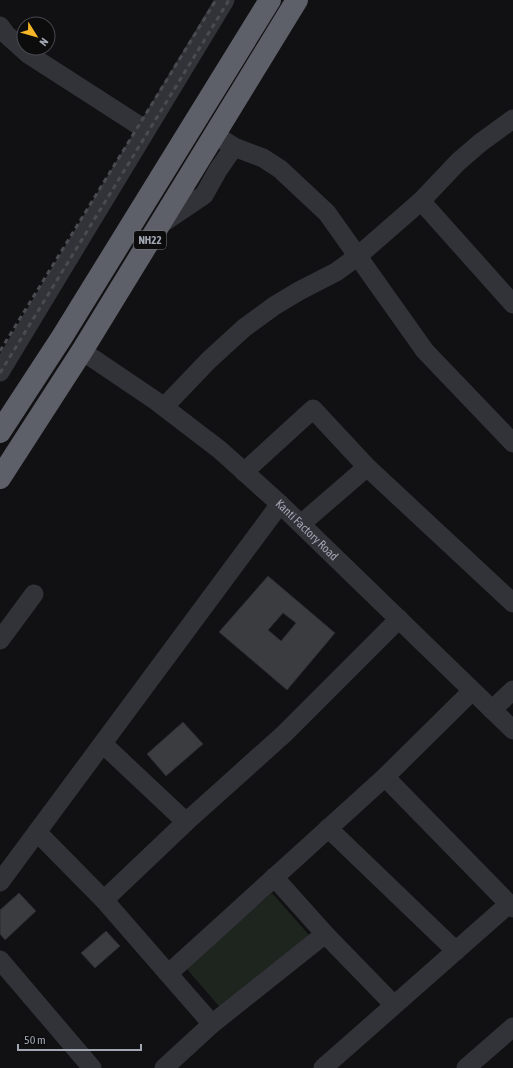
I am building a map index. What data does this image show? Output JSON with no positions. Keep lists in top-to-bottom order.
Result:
{
  "streets": {
    "highway": ["NH22"],
    "street": ["Kanti Factory Road"]
  },
  "crossings": [
    ["NH22", "Kanti Factory Road"]
  ],
  "scale_bar": "50 m",
  "north": "bottom right"
}
